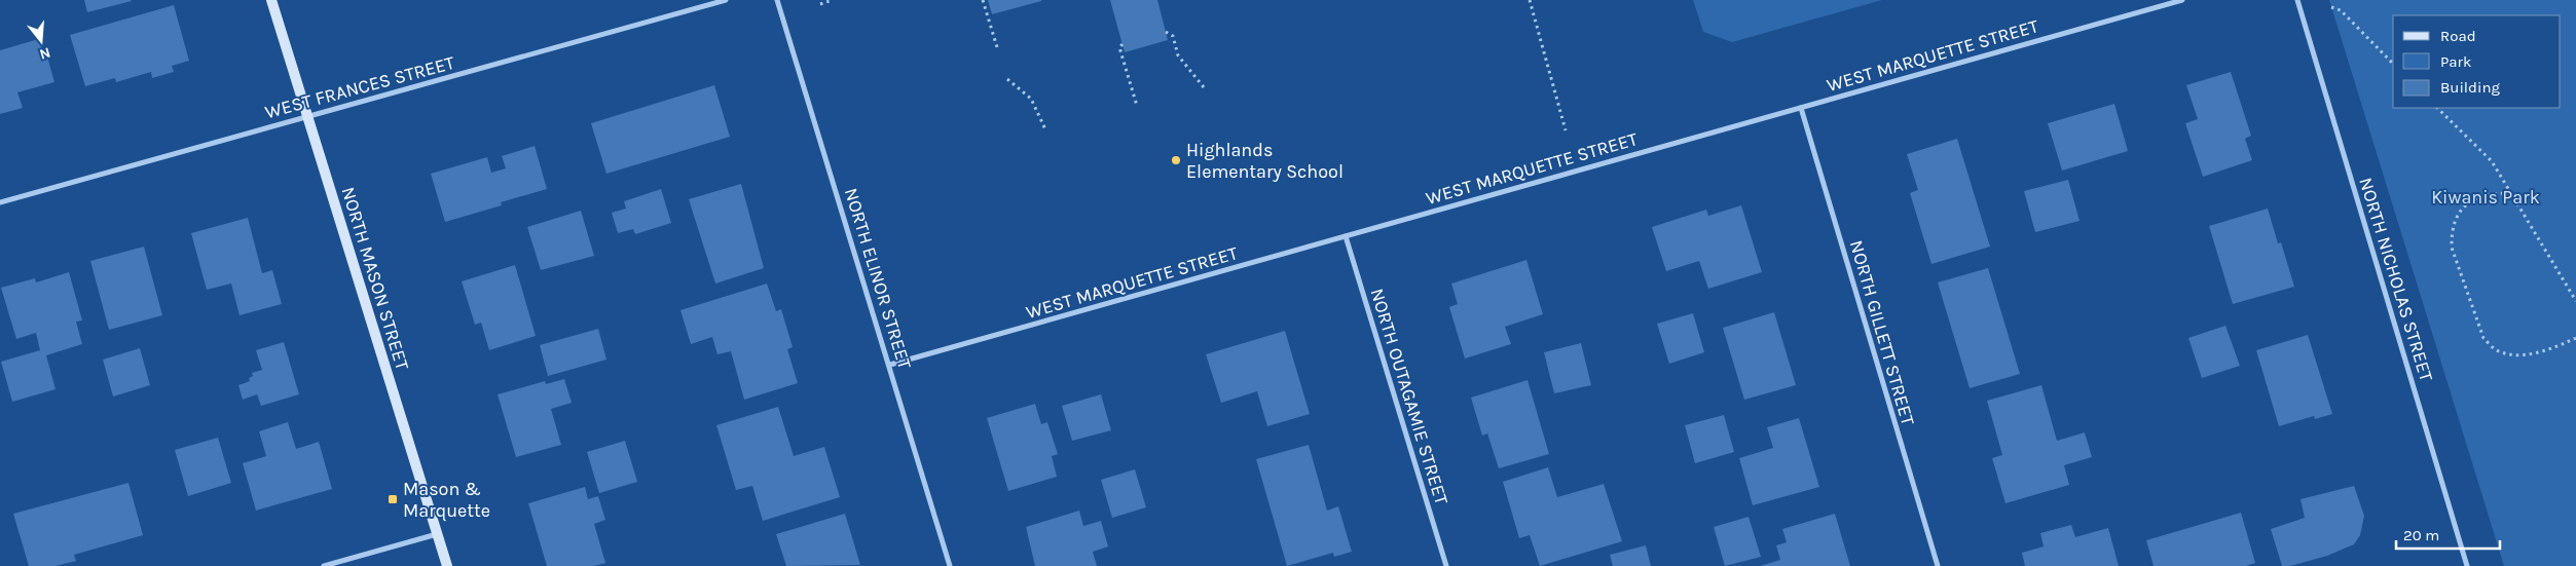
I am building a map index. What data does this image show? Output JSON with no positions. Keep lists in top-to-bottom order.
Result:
{
  "streets": {
    "main road": ["NORTH MASON STREET"],
    "street": [
      "WEST MARQUETTE STREET",
      "WEST FRANCES STREET",
      "NORTH ELINOR STREET",
      "NORTH NICHOLAS STREET",
      "NORTH GILLETT STREET",
      "NORTH OUTAGAMIE STREET"
    ]
  },
  "crossings": [
    ["WEST MARQUETTE STREET", "NORTH ELINOR STREET"],
    ["WEST MARQUETTE STREET", "NORTH GILLETT STREET"],
    ["WEST MARQUETTE STREET", "NORTH OUTAGAMIE STREET"],
    ["WEST FRANCES STREET", "NORTH MASON STREET"]
  ],
  "parks": ["Kiwanis Park"],
  "places": {
    "other": ["Highlands Elementary School"],
    "transit": ["Mason & Marquette"]
  },
  "legend": ["Road", "Park", "Building"],
  "scale_bar": "20 m",
  "north": "bottom"
}
